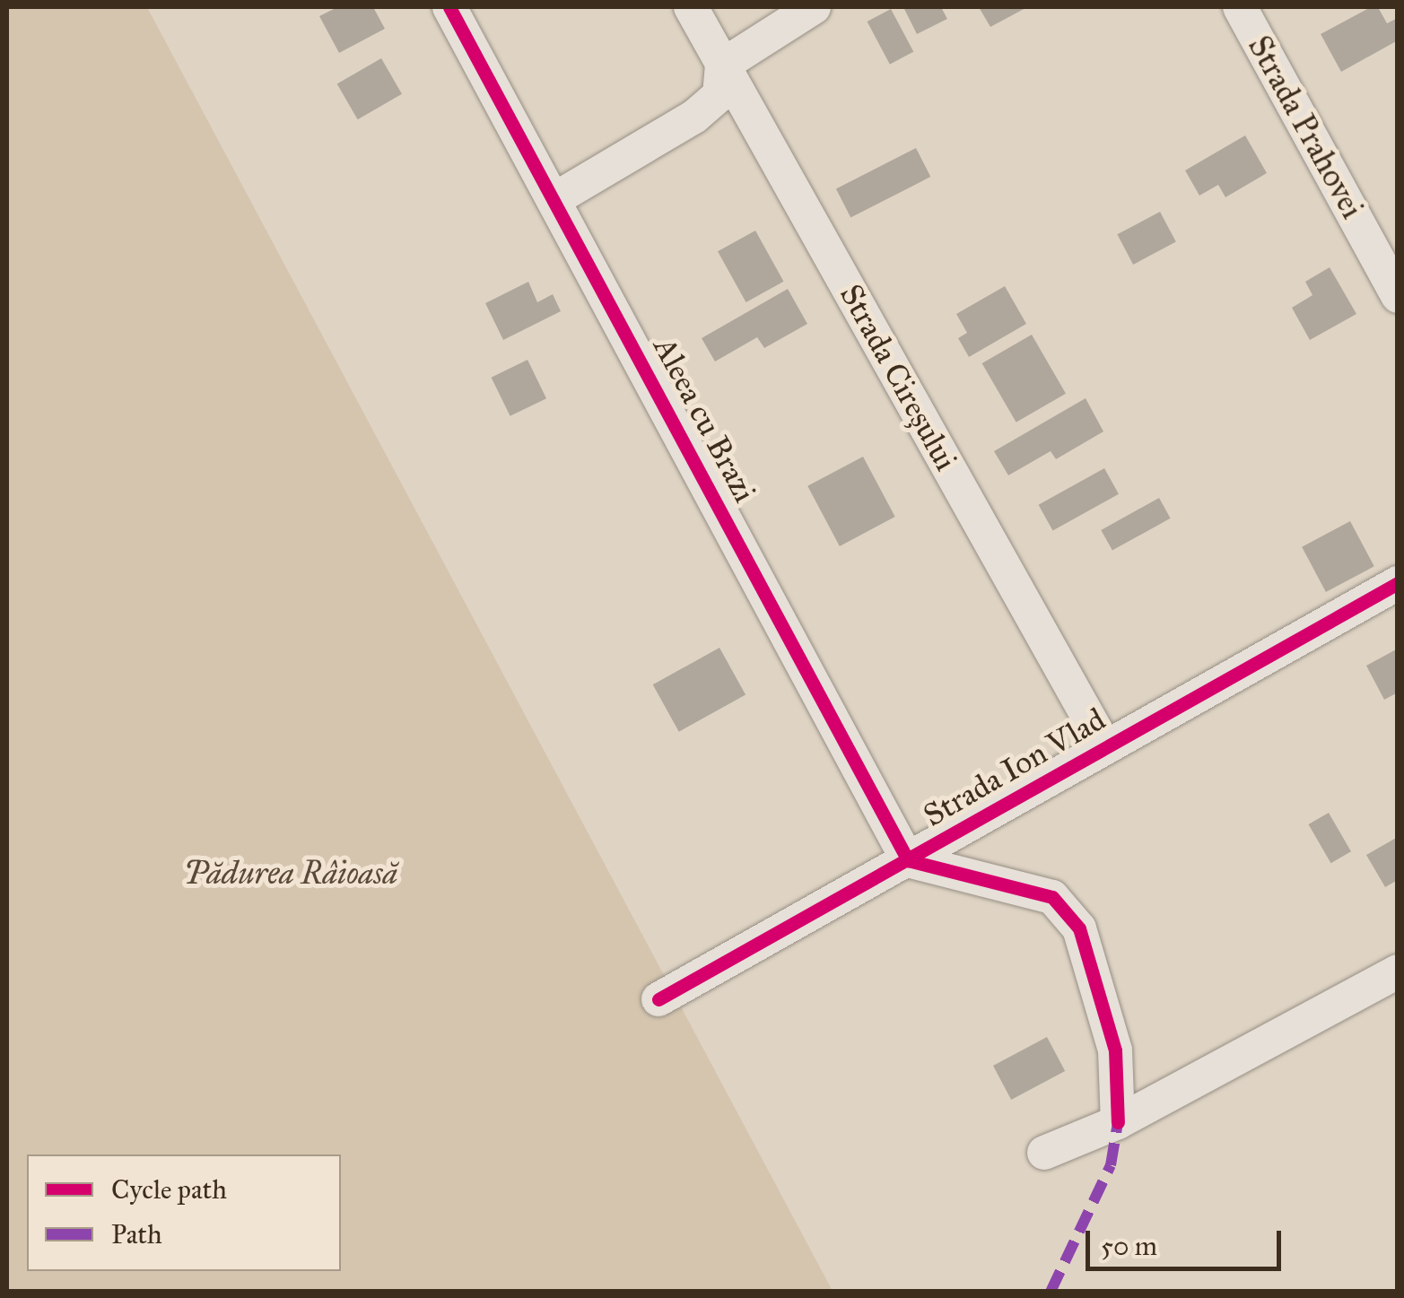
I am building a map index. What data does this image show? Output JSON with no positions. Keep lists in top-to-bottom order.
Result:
{
  "streets": {
    "street": [
      "Strada Prahovei",
      "Strada Cireșului",
      "Aleea cu Brazi",
      "Strada Ion Vlad"
    ]
  },
  "crossings": [
    ["Strada Cireșului", "Strada Ion Vlad"],
    ["Aleea cu Brazi", "Strada Ion Vlad"]
  ],
  "parks": ["Pădurea Râioasă"],
  "legend": ["Cycle path", "Path"],
  "scale_bar": "50 m"
}
